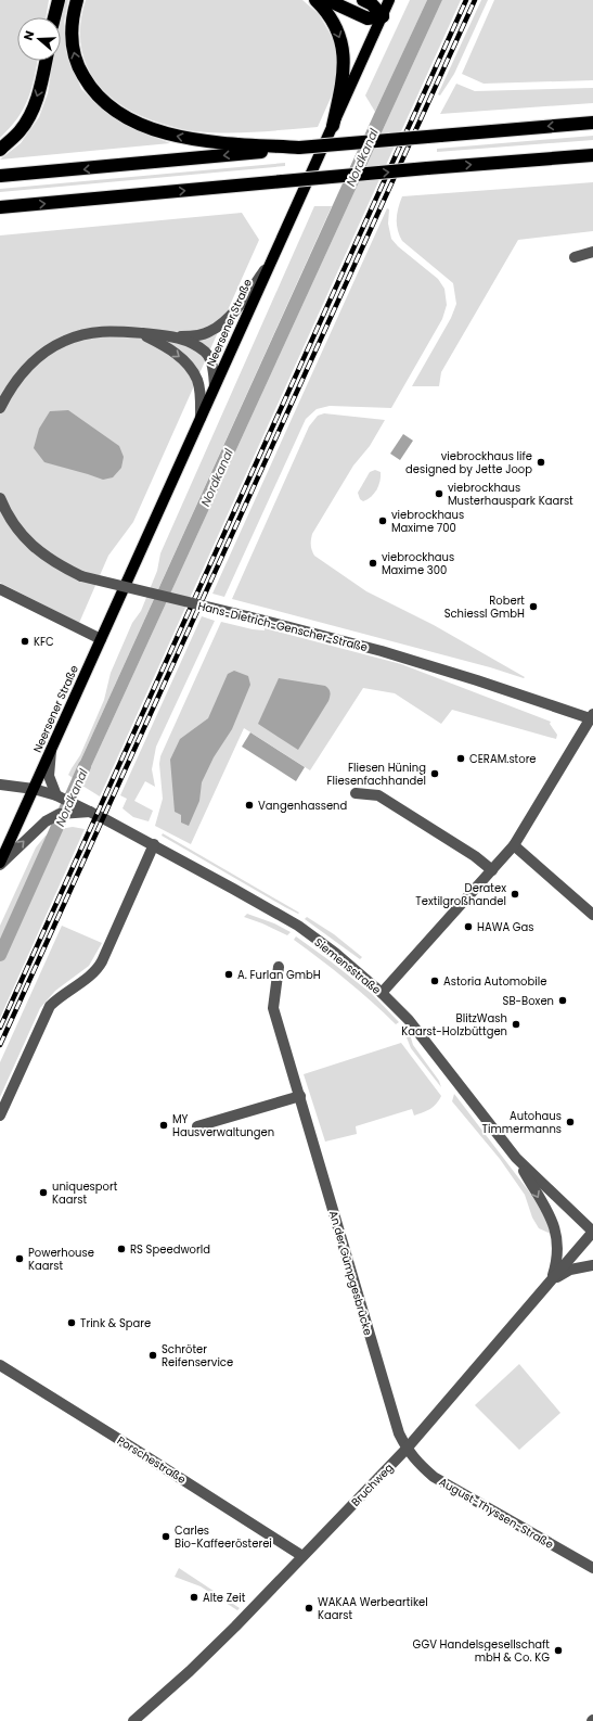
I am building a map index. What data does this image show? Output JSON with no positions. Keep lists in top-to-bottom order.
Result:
{
  "streets": {
    "main road": ["Neersener Straße"],
    "street": [
      "Hans-Dietrich-Genscher-Straße",
      "Siemensstraße",
      "An der Gümpgesbrücke",
      "Porschestraße",
      "Bruchweg",
      "August-Thyssen-Straße"
    ]
  },
  "crossings": [
    ["Neersener Straße", "Siemensstraße"],
    ["Siemensstraße", "Bruchweg"],
    ["An der Gümpgesbrücke", "Bruchweg"],
    ["An der Gümpgesbrücke", "August-Thyssen-Straße"],
    ["Porschestraße", "Bruchweg"],
    ["Bruchweg", "August-Thyssen-Straße"]
  ],
  "water": ["Nordkanal"],
  "places": [
    "viebrockhaus life designed by Jette Joop",
    "viebrockhaus Musterhauspark Kaarst",
    "viebrockhaus Maxime 700",
    "viebrockhaus Maxime 300",
    "Robert Schiessl GmbH",
    "KFC",
    "CERAM.store",
    "Fliesen Hüning Fliesenfachhandel",
    "Vangenhassend",
    "Deratex Textilgroßhandel",
    "HAWA Gas",
    "A. Furlan GmbH",
    "Astoria Automobile",
    "SB-Boxen",
    "BlitzWash Kaarst-Holzbüttgen",
    "Autohaus Timmermanns",
    "MY Hausverwaltungen",
    "uniquesport Kaarst",
    "RS Speedworld",
    "Powerhouse Kaarst",
    "Trink & Spare",
    "Schröter Reifenservice",
    "Carles Bio-Kaffeerösterei",
    "Alte Zeit",
    "WAKAA Werbeartikel Kaarst",
    "GGV Handelsgesellschaft mbH & Co. KG"
  ],
  "north": "left"
}
